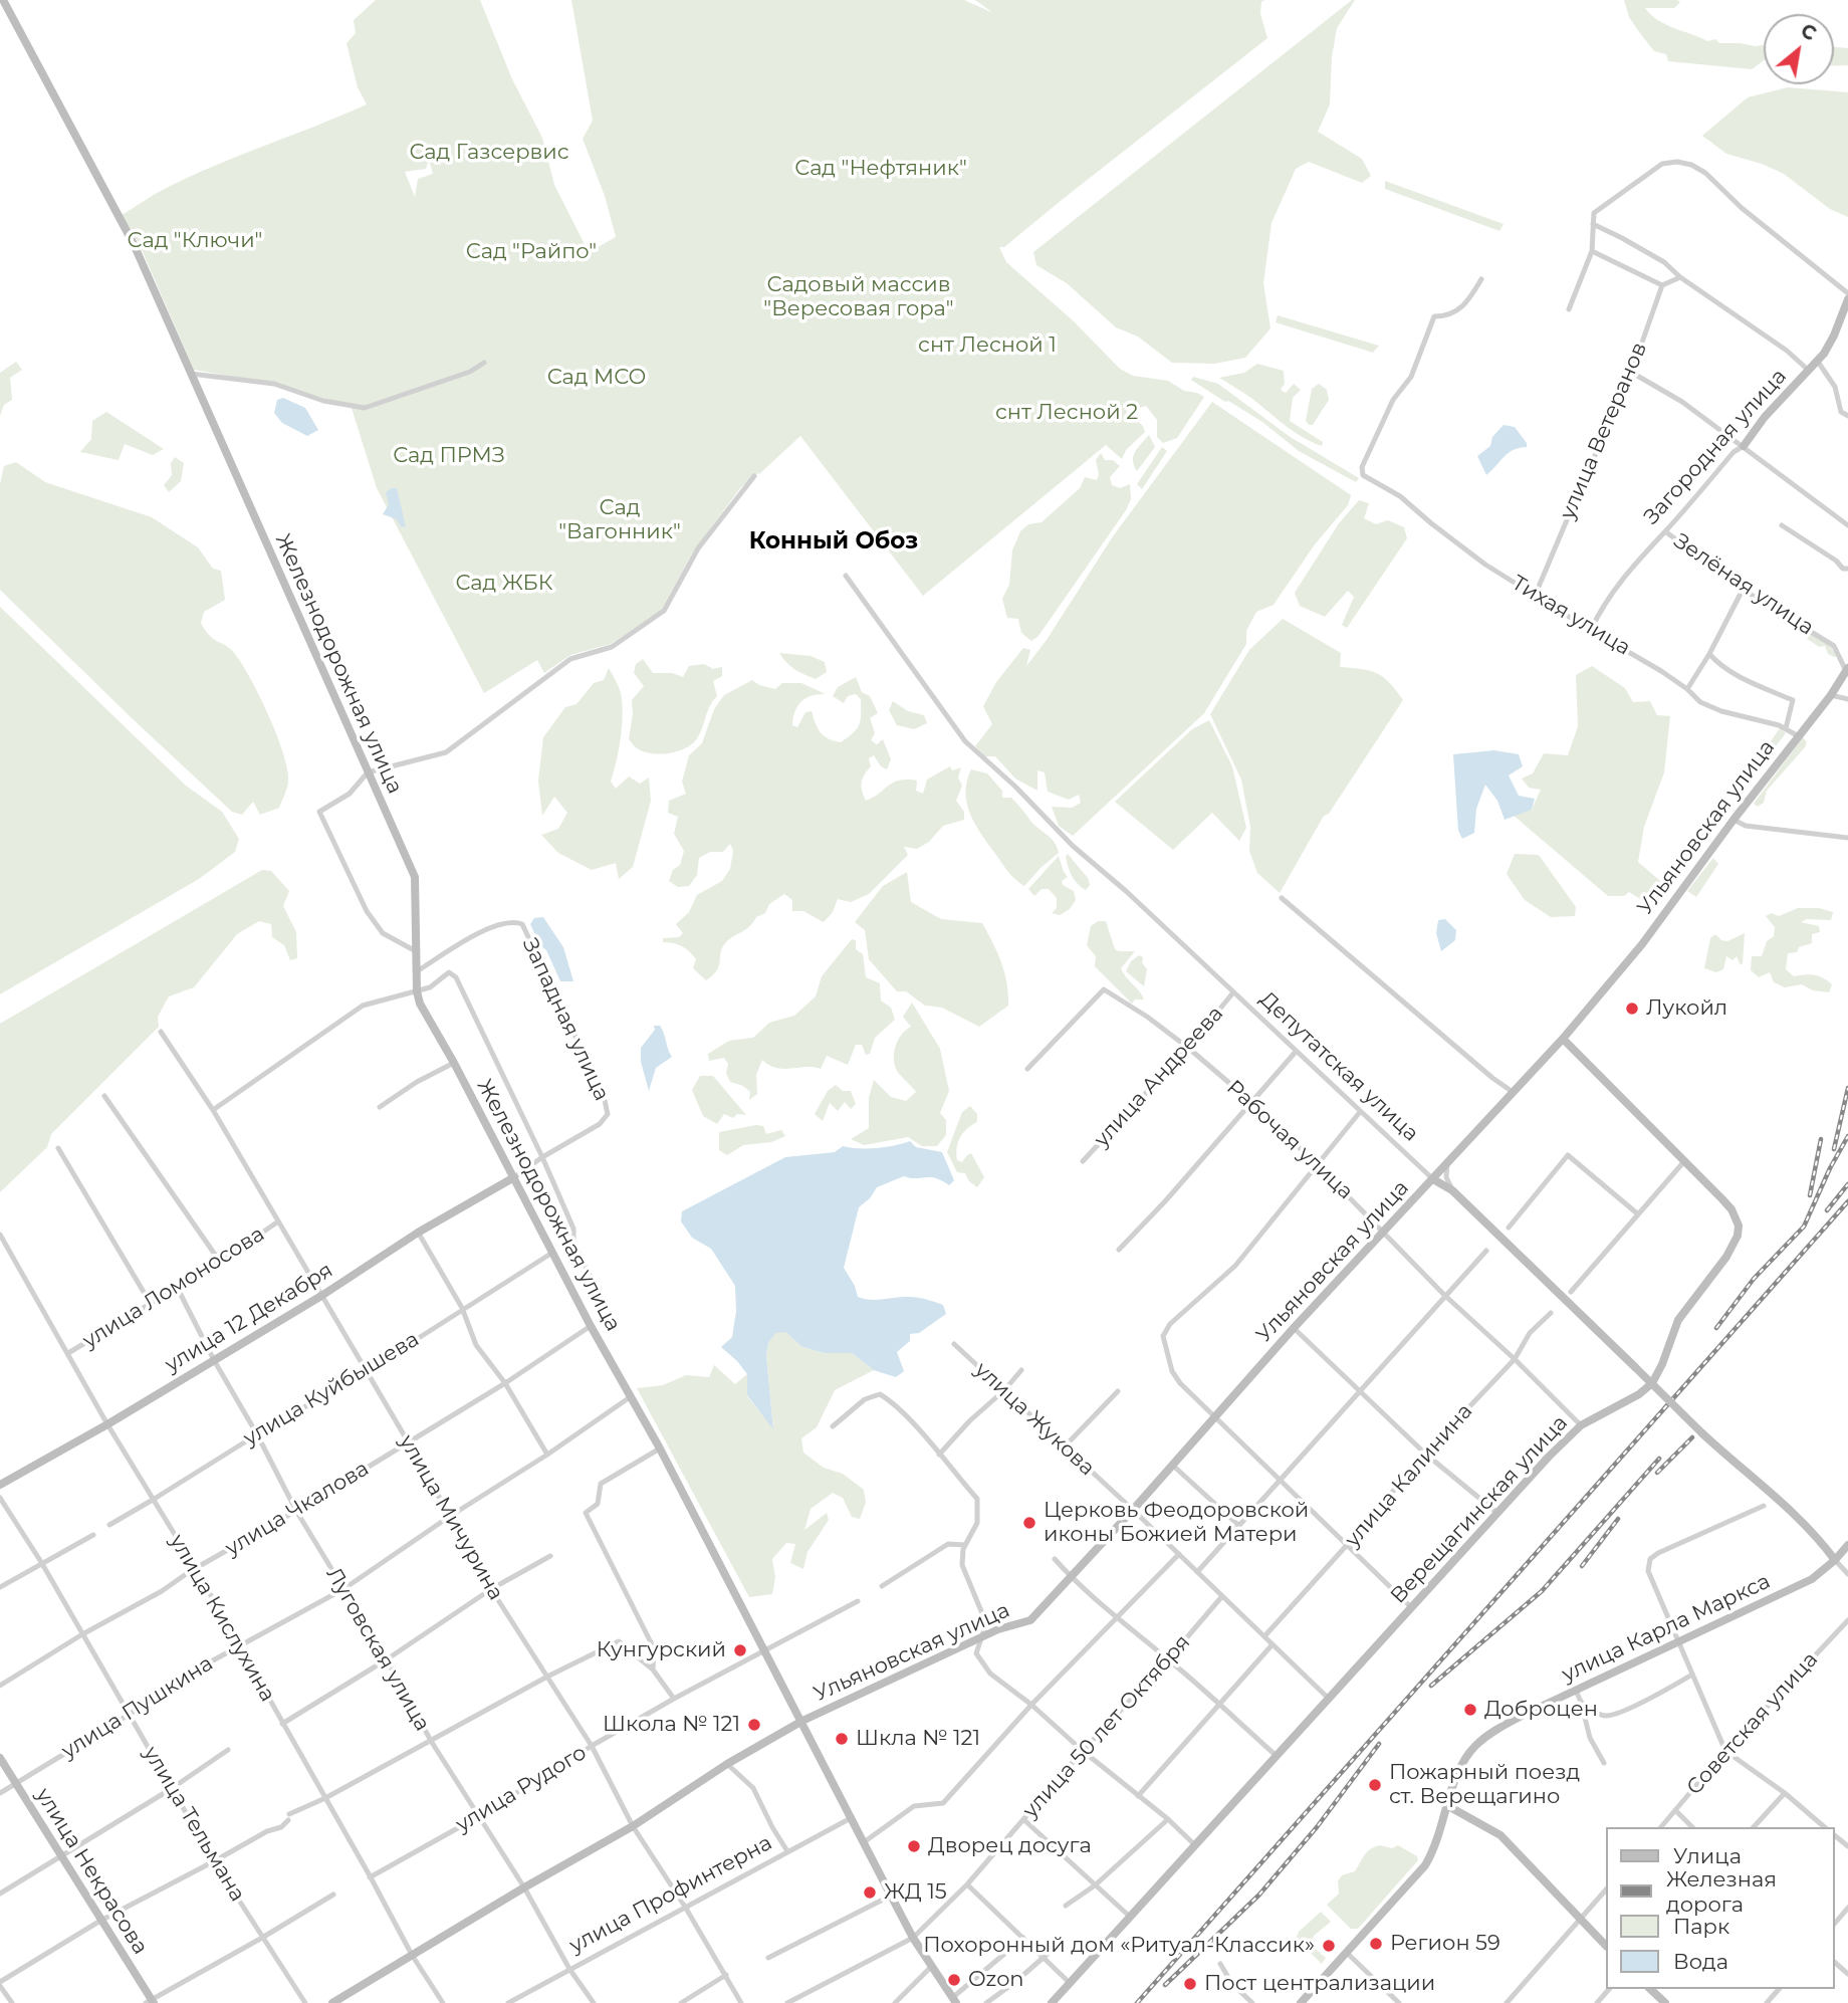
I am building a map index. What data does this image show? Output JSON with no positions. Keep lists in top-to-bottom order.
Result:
{
  "streets": {
    "street": [
      "улица Ветеранов",
      "Загородная улица",
      "Зелёная улица",
      "Тихая улица",
      "Железнодорожная улица",
      "Ульяновская улица",
      "Западная улица",
      "Депутатская улица",
      "улица Андреева",
      "Рабочая улица",
      "улица Ломоносова",
      "улица 12 Декабря",
      "улица Куйбышева",
      "улица Жукова",
      "улица Калинина",
      "улица Чкалова",
      "Верещагинская улица",
      "улица Мичурина",
      "улица Кислухина",
      "улица Карла Маркса",
      "Луговская улица",
      "улица Пушкина",
      "Советская улица",
      "улица 50 лет Октября",
      "улица Рудого",
      "улица Тельмана",
      "улица Некрасова",
      "улица Профинтерна"
    ]
  },
  "crossings": [
    ["улица Ветеранов", "Тихая улица"],
    ["Загородная улица", "Зелёная улица"],
    ["Загородная улица", "Тихая улица"],
    ["Зелёная улица", "Ульяновская улица"],
    ["Тихая улица", "Ульяновская улица"],
    ["Железнодорожная улица", "Ульяновская улица"],
    ["Железнодорожная улица", "Западная улица"],
    ["Железнодорожная улица", "улица 12 Декабря"],
    ["Железнодорожная улица", "улица Куйбышева"],
    ["Железнодорожная улица", "улица Чкалова"],
    ["Железнодорожная улица", "улица Пушкина"],
    ["Железнодорожная улица", "улица 50 лет Октября"],
    ["Железнодорожная улица", "улица Рудого"],
    ["Железнодорожная улица", "улица Профинтерна"],
    ["Ульяновская улица", "Депутатская улица"],
    ["Ульяновская улица", "Рабочая улица"],
    ["Ульяновская улица", "улица Жукова"],
    ["Ульяновская улица", "Верещагинская улица"],
    ["Ульяновская улица", "улица Мичурина"],
    ["Ульяновская улица", "улица Кислухина"],
    ["Ульяновская улица", "Луговская улица"],
    ["Депутатская улица", "улица Андреева"],
    ["Депутатская улица", "улица Карла Маркса"],
    ["улица Андреева", "Рабочая улица"],
    ["Рабочая улица", "улица Калинина"],
    ["Рабочая улица", "Верещагинская улица"],
    ["улица Ломоносова", "улица Мичурина"],
    ["улица Ломоносова", "улица Кислухина"],
    ["улица Ломоносова", "Луговская улица"],
    ["улица 12 Декабря", "улица Мичурина"],
    ["улица 12 Декабря", "улица Кислухина"],
    ["улица 12 Декабря", "Луговская улица"],
    ["улица Куйбышева", "улица Мичурина"],
    ["улица Куйбышева", "улица Кислухина"],
    ["улица Куйбышева", "Луговская улица"],
    ["улица Жукова", "улица Калинина"],
    ["улица Жукова", "Верещагинская улица"],
    ["улица Жукова", "улица 50 лет Октября"],
    ["улица Чкалова", "улица Мичурина"],
    ["улица Чкалова", "улица Кислухина"],
    ["улица Чкалова", "Луговская улица"],
    ["улица Чкалова", "улица Тельмана"],
    ["улица Мичурина", "улица Пушкина"],
    ["улица Мичурина", "улица Рудого"],
    ["улица Мичурина", "улица Профинтерна"],
    ["улица Кислухина", "улица Пушкина"],
    ["улица Кислухина", "улица Рудого"],
    ["Луговская улица", "улица Пушкина"],
    ["Луговская улица", "улица Рудого"],
    ["Луговская улица", "улица Профинтерна"],
    ["улица Пушкина", "улица Тельмана"],
    ["улица Пушкина", "улица Некрасова"]
  ],
  "districts": ["Конный Обоз"],
  "parks": [
    "Сад Газсервис",
    "Сад \"Нефтяник\"",
    "Сад \"Ключи\"",
    "Сад \"Райпо\"",
    "Садовый массив \"Вересовая гора\"",
    "снт Лесной 1",
    "Сад МСО",
    "снт Лесной 2",
    "Сад ПРМЗ",
    "Сад \"Вагонник\"",
    "Сад ЖБК"
  ],
  "places": [
    "Лукойл",
    "Церковь Феодоровской иконы Божией Матери",
    "Кунгурский",
    "Доброцен",
    "Школа № 121",
    "Шкла № 121",
    "Пожарный поезд ст. Верещагино",
    "Дворец досуга",
    "ЖД 15",
    "Регион 59",
    "Похоронный дом «Ритуал-Классик»",
    "Ozon",
    "Пост централизации"
  ],
  "legend": [
    "Улица",
    "Железная дорога",
    "Парк",
    "Вода"
  ],
  "north": "top right"
}
